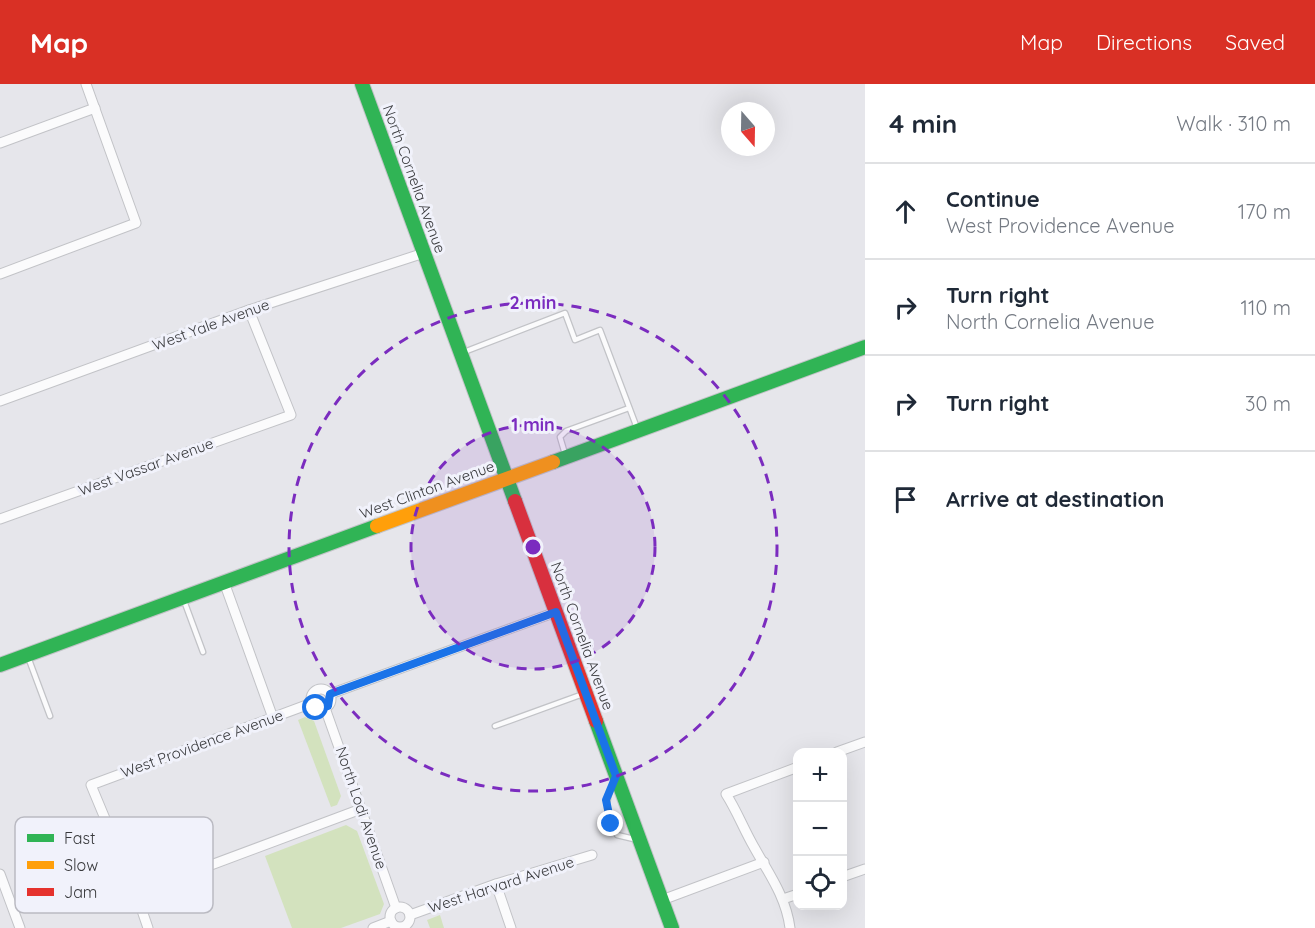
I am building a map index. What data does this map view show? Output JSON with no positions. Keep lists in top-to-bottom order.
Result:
{
  "streets": {
    "main road": ["North Cornelia Avenue", "West Clinton Avenue"],
    "street": [
      "West Yale Avenue",
      "West Vassar Avenue",
      "West Providence Avenue",
      "North Lodi Avenue",
      "West Harvard Avenue"
    ]
  },
  "crossings": [
    ["North Cornelia Avenue", "West Yale Avenue"],
    ["North Cornelia Avenue", "West Clinton Avenue"],
    ["West Yale Avenue", "West Vassar Avenue"],
    ["West Providence Avenue", "North Lodi Avenue"],
    ["North Lodi Avenue", "West Harvard Avenue"]
  ],
  "legend": ["Fast", "Slow", "Jam"],
  "north": "bottom",
  "page": {
    "header": "Map",
    "nav": ["Map", "Directions", "Saved"],
    "heading": ["4 min", "Walk · 310 m"],
    "list": [
      ["Continue", "West Providence Avenue", "170 m"],
      ["Turn right", "North Cornelia Avenue", "110 m"],
      ["Turn right", "30 m"],
      "Arrive at destination"
    ],
    "map_buttons": ["+", "−"]
  },
  "rings": ["2 min", "1 min"]
}
